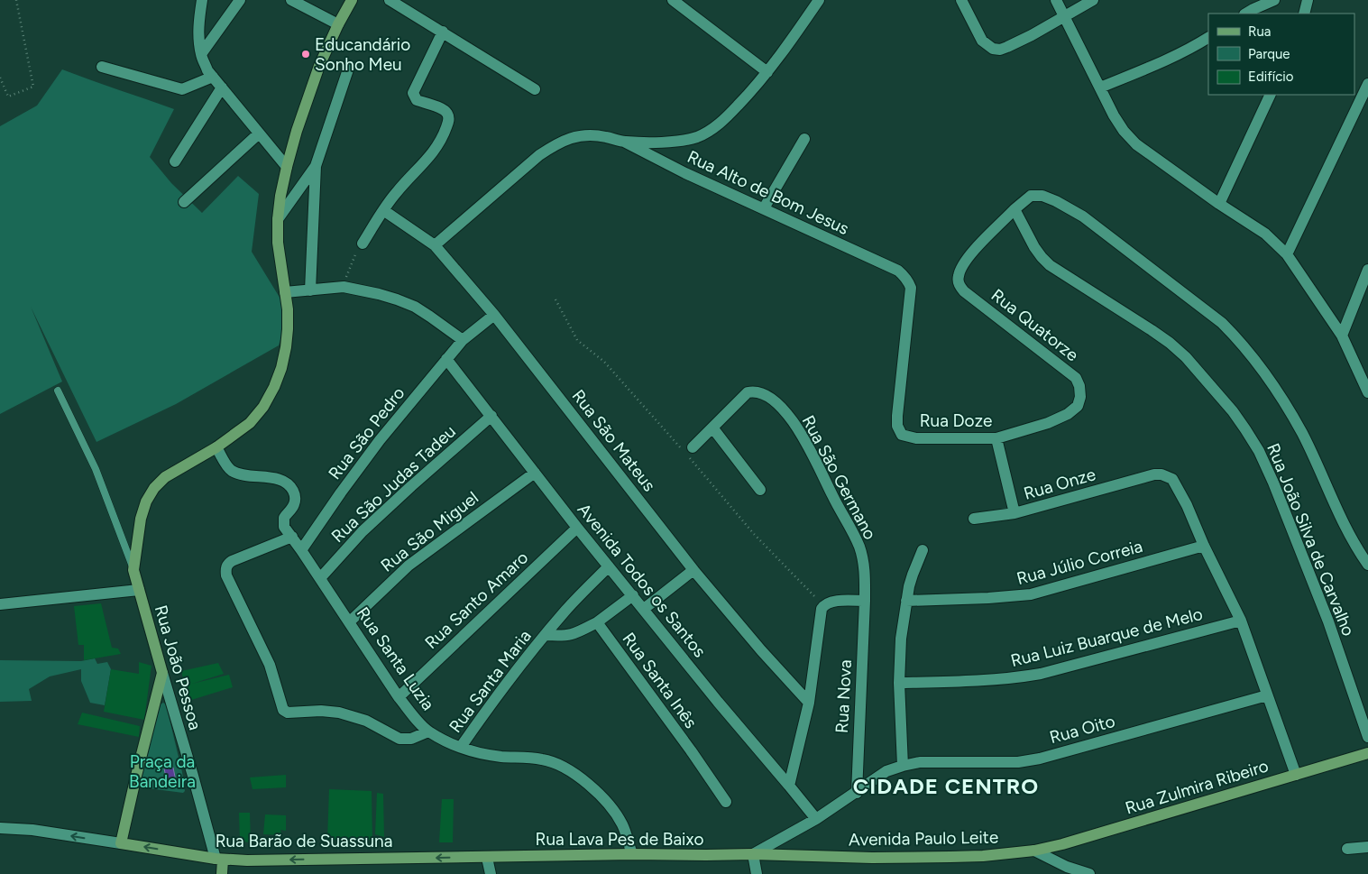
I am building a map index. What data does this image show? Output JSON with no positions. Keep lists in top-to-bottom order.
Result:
{
  "streets": {
    "street": [
      "Rua Alto de Bom Jesus",
      "Rua Quatorze",
      "Rua Doze",
      "Rua São Pedro",
      "Rua São Mateus",
      "Rua São Germano",
      "Rua São Judas Tadeu",
      "Rua Onze",
      "Rua São Miguel",
      "Rua João Silva de Carvalho",
      "Rua Júlio Correia",
      "Avenida Todos os Santos",
      "Rua Santo Amaro",
      "Rua Luiz Buarque de Melo",
      "Rua Santa Luzia",
      "Rua João Pessoa",
      "Rua Santa Inês",
      "Rua Santa Maria",
      "Rua Nova",
      "Rua Oito",
      "Rua Zulmira Ribeiro",
      "Avenida Paulo Leite",
      "Rua Lava Pes de Baixo",
      "Rua Barão de Suassuna"
    ]
  },
  "crossings": [
    ["Rua Alto de Bom Jesus", "Rua Doze"],
    ["Rua Quatorze", "Rua Doze"],
    ["Rua Quatorze", "Rua João Silva de Carvalho"],
    ["Rua São Pedro", "Rua São Mateus"],
    ["Rua São Pedro", "Avenida Todos os Santos"],
    ["Rua São Pedro", "Rua Santa Luzia"],
    ["Rua São Germano", "Rua Nova"],
    ["Rua São Judas Tadeu", "Avenida Todos os Santos"],
    ["Rua São Judas Tadeu", "Rua Santa Luzia"],
    ["Rua Onze", "Rua Júlio Correia"],
    ["Rua São Miguel", "Avenida Todos os Santos"],
    ["Rua São Miguel", "Rua Santa Luzia"],
    ["Avenida Todos os Santos", "Rua Santo Amaro"],
    ["Avenida Todos os Santos", "Rua Santa Maria"],
    ["Avenida Todos os Santos", "Rua Oito"],
    ["Rua Santo Amaro", "Rua Santa Luzia"],
    ["Rua Santa Luzia", "Rua Santa Maria"],
    ["Rua Santa Luzia", "Rua Lava Pes de Baixo"],
    ["Rua João Pessoa", "Rua Barão de Suassuna"],
    ["Rua Nova", "Rua Oito"],
    ["Rua Oito", "Avenida Paulo Leite"],
    ["Rua Oito", "Rua Lava Pes de Baixo"],
    ["Rua Zulmira Ribeiro", "Avenida Paulo Leite"],
    ["Avenida Paulo Leite", "Rua Lava Pes de Baixo"],
    ["Rua Lava Pes de Baixo", "Rua Barão de Suassuna"]
  ],
  "one_way": ["Rua Barão de Suassuna"],
  "districts": ["CIDADE CENTRO"],
  "parks": ["Praça da Bandeira"],
  "places": ["Educandário Sonho Meu"],
  "legend": ["Rua", "Parque", "Edifício"]
}
